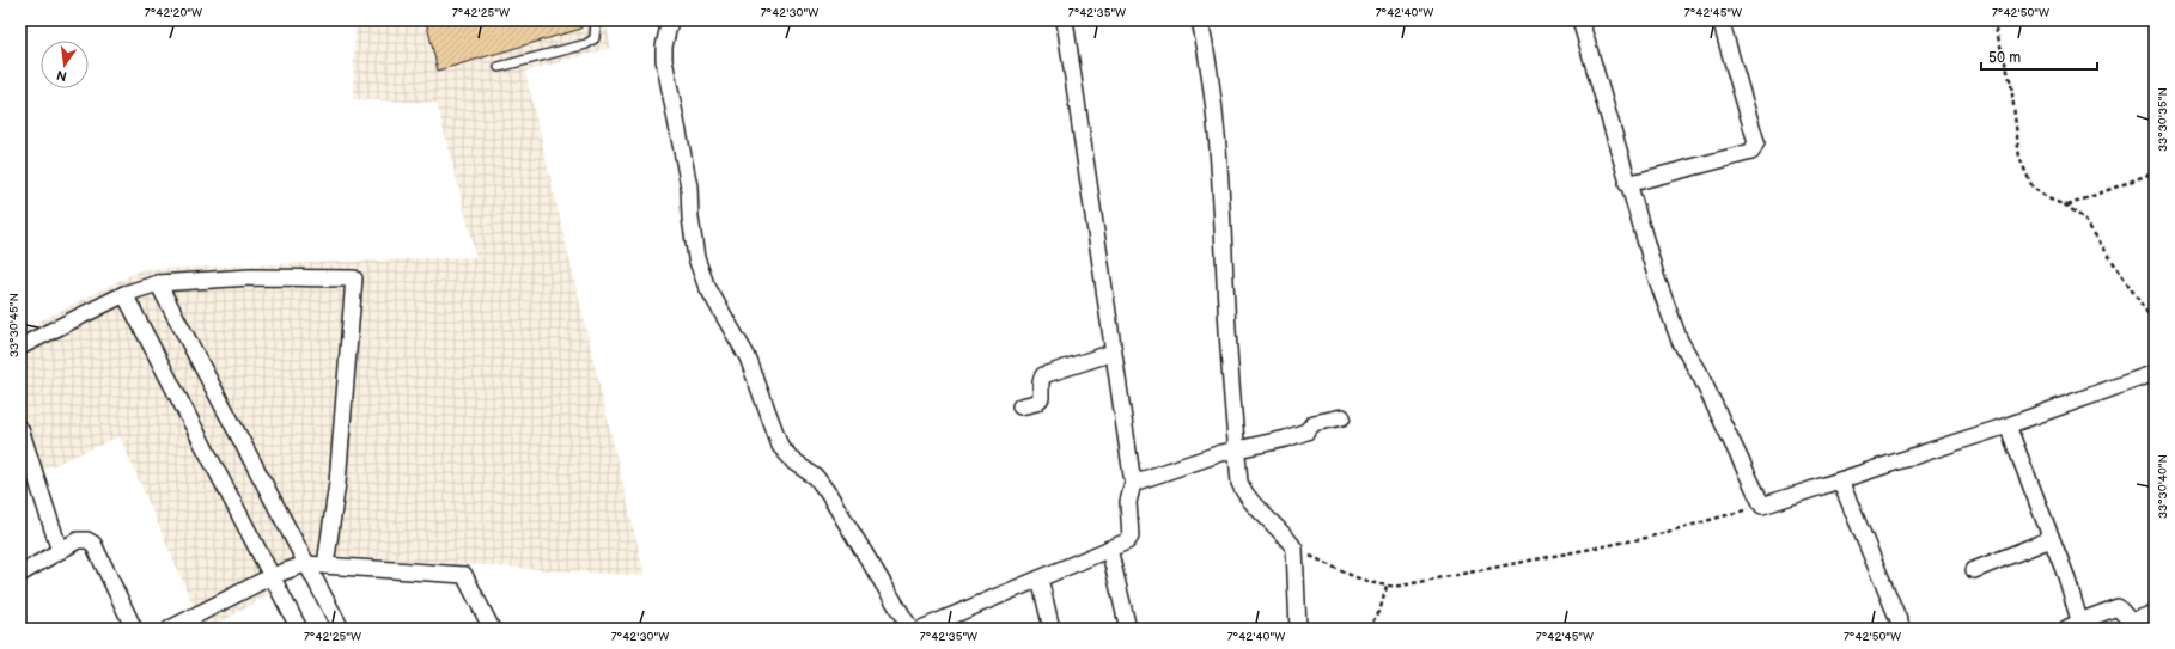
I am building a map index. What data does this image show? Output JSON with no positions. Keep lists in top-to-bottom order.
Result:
{
  "scale_bar": "50 m",
  "north": "bottom",
  "coordinates": [
    "7°42'20\"W",
    "7°42'25\"W",
    "7°42'30\"W",
    "7°42'35\"W",
    "7°42'40\"W",
    "7°42'45\"W",
    "7°42'50\"W",
    "33°30'35\"N",
    "33°30'45\"N",
    "33°30'40\"N"
  ]
}
